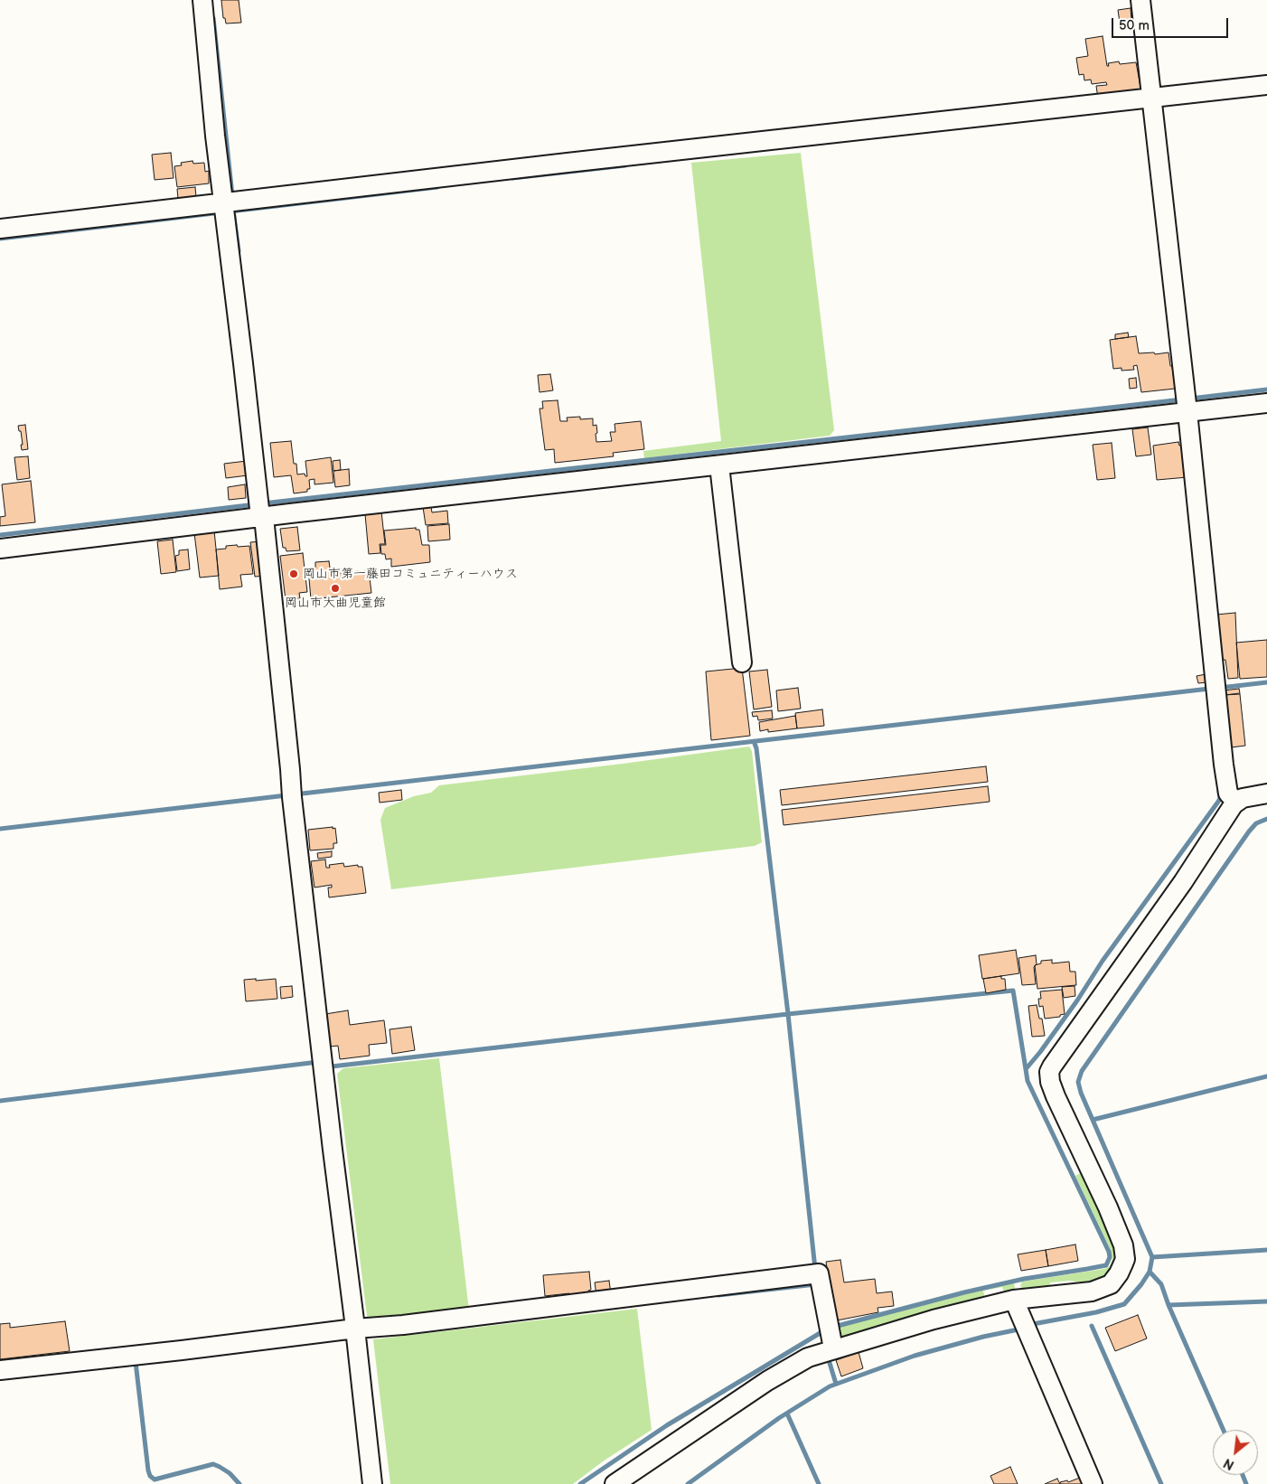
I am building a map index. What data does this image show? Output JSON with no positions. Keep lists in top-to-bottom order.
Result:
{
  "places": ["岡山市第一藤田コミュニティーハウス", "岡山市大曲児童館"],
  "scale_bar": "50 m",
  "north": "bottom left"
}
